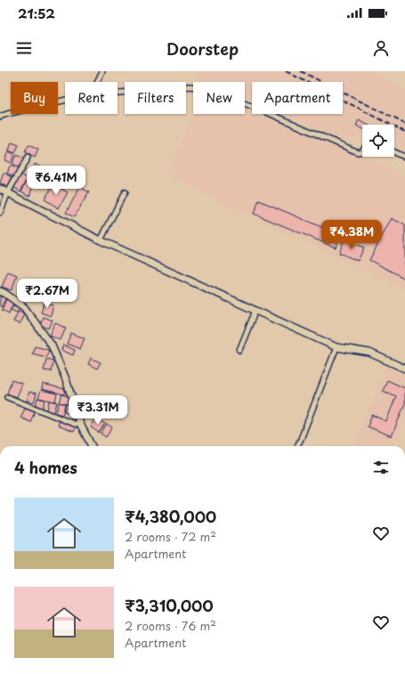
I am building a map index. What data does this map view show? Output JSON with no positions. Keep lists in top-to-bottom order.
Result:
{
  "page": {
    "status": "21:52",
    "header": "Doorstep",
    "chip": [
      "Buy",
      "Rent",
      "Filters",
      "New",
      "Apartment"
    ],
    "price": [
      "₹6.41M",
      "₹4.38M",
      "₹2.67M",
      "₹3.31M"
    ],
    "heading": "4 homes",
    "list": [
      {
        "name": "₹4,380,000",
        "note": "2 rooms · 72 m² · Apartment"
      },
      {
        "name": "₹3,310,000",
        "note": "2 rooms · 76 m² · Apartment"
      }
    ]
  }
}
